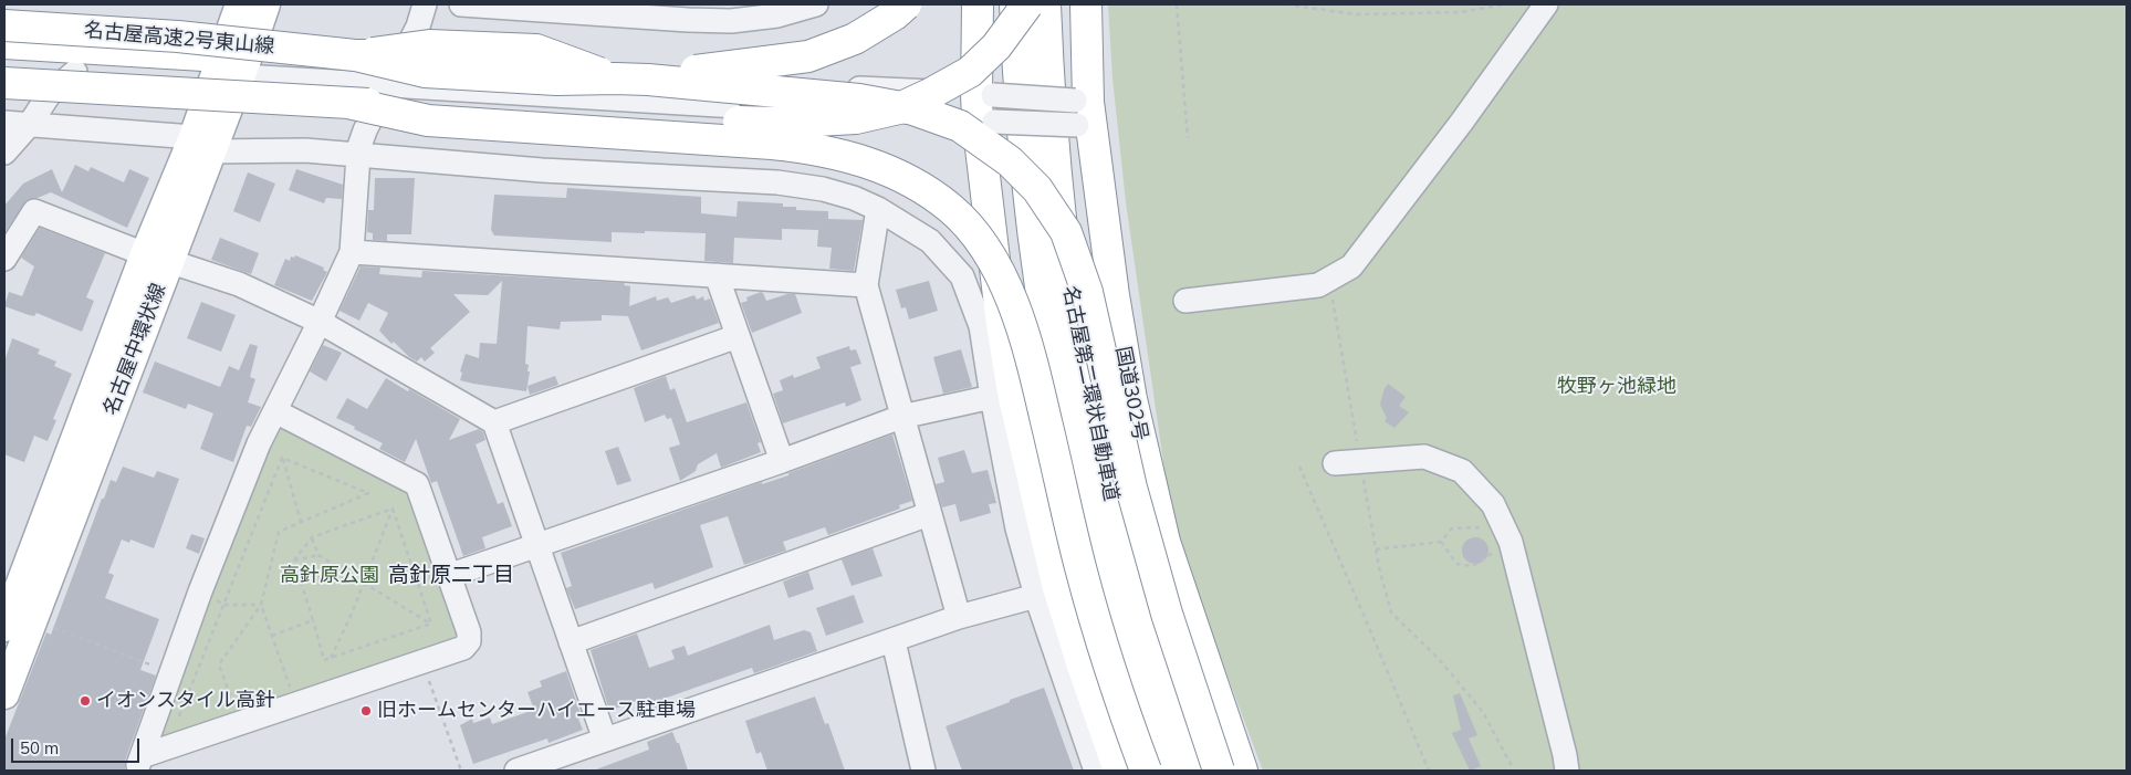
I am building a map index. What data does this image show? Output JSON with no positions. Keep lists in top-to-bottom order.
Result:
{
  "streets": {
    "highway": ["名古屋高速2号東山線", "名古屋第二環状自動車道", "国道302号"],
    "main road": ["名古屋中環状線"]
  },
  "districts": ["高針原二丁目"],
  "parks": ["牧野ヶ池緑地", "高針原公園"],
  "places": ["イオンスタイル高針", "旧ホームセンターハイエース駐車場"],
  "scale_bar": "50 m"
}
